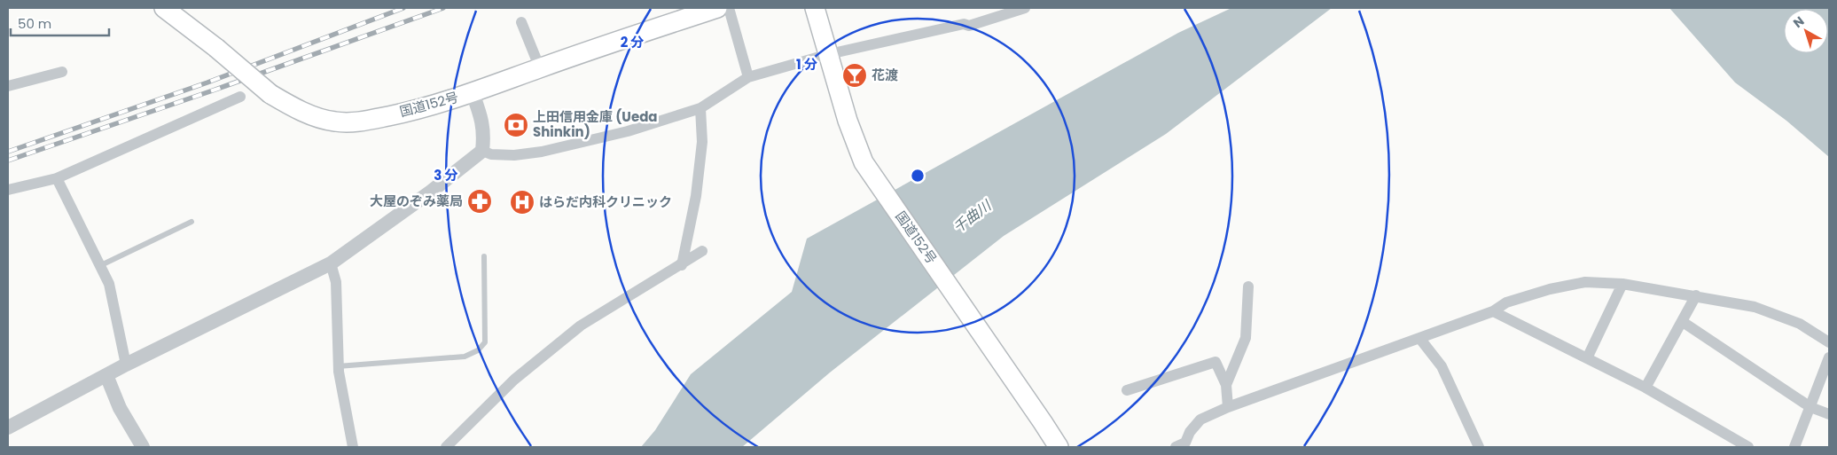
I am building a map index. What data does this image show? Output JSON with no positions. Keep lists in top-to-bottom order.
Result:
{
  "streets": {
    "highway": ["国道152号"]
  },
  "water": ["千曲川"],
  "places": {
    "bar": ["花渡"],
    "bank": ["上田信用金庫 (Ueda Shinkin)"],
    "pharmacy": ["大屋のぞみ薬局"],
    "hospital": ["はらだ内科クリニック"]
  },
  "scale_bar": "50 m",
  "north": "top left",
  "rings": ["2 分", "1 分", "3 分"]
}
